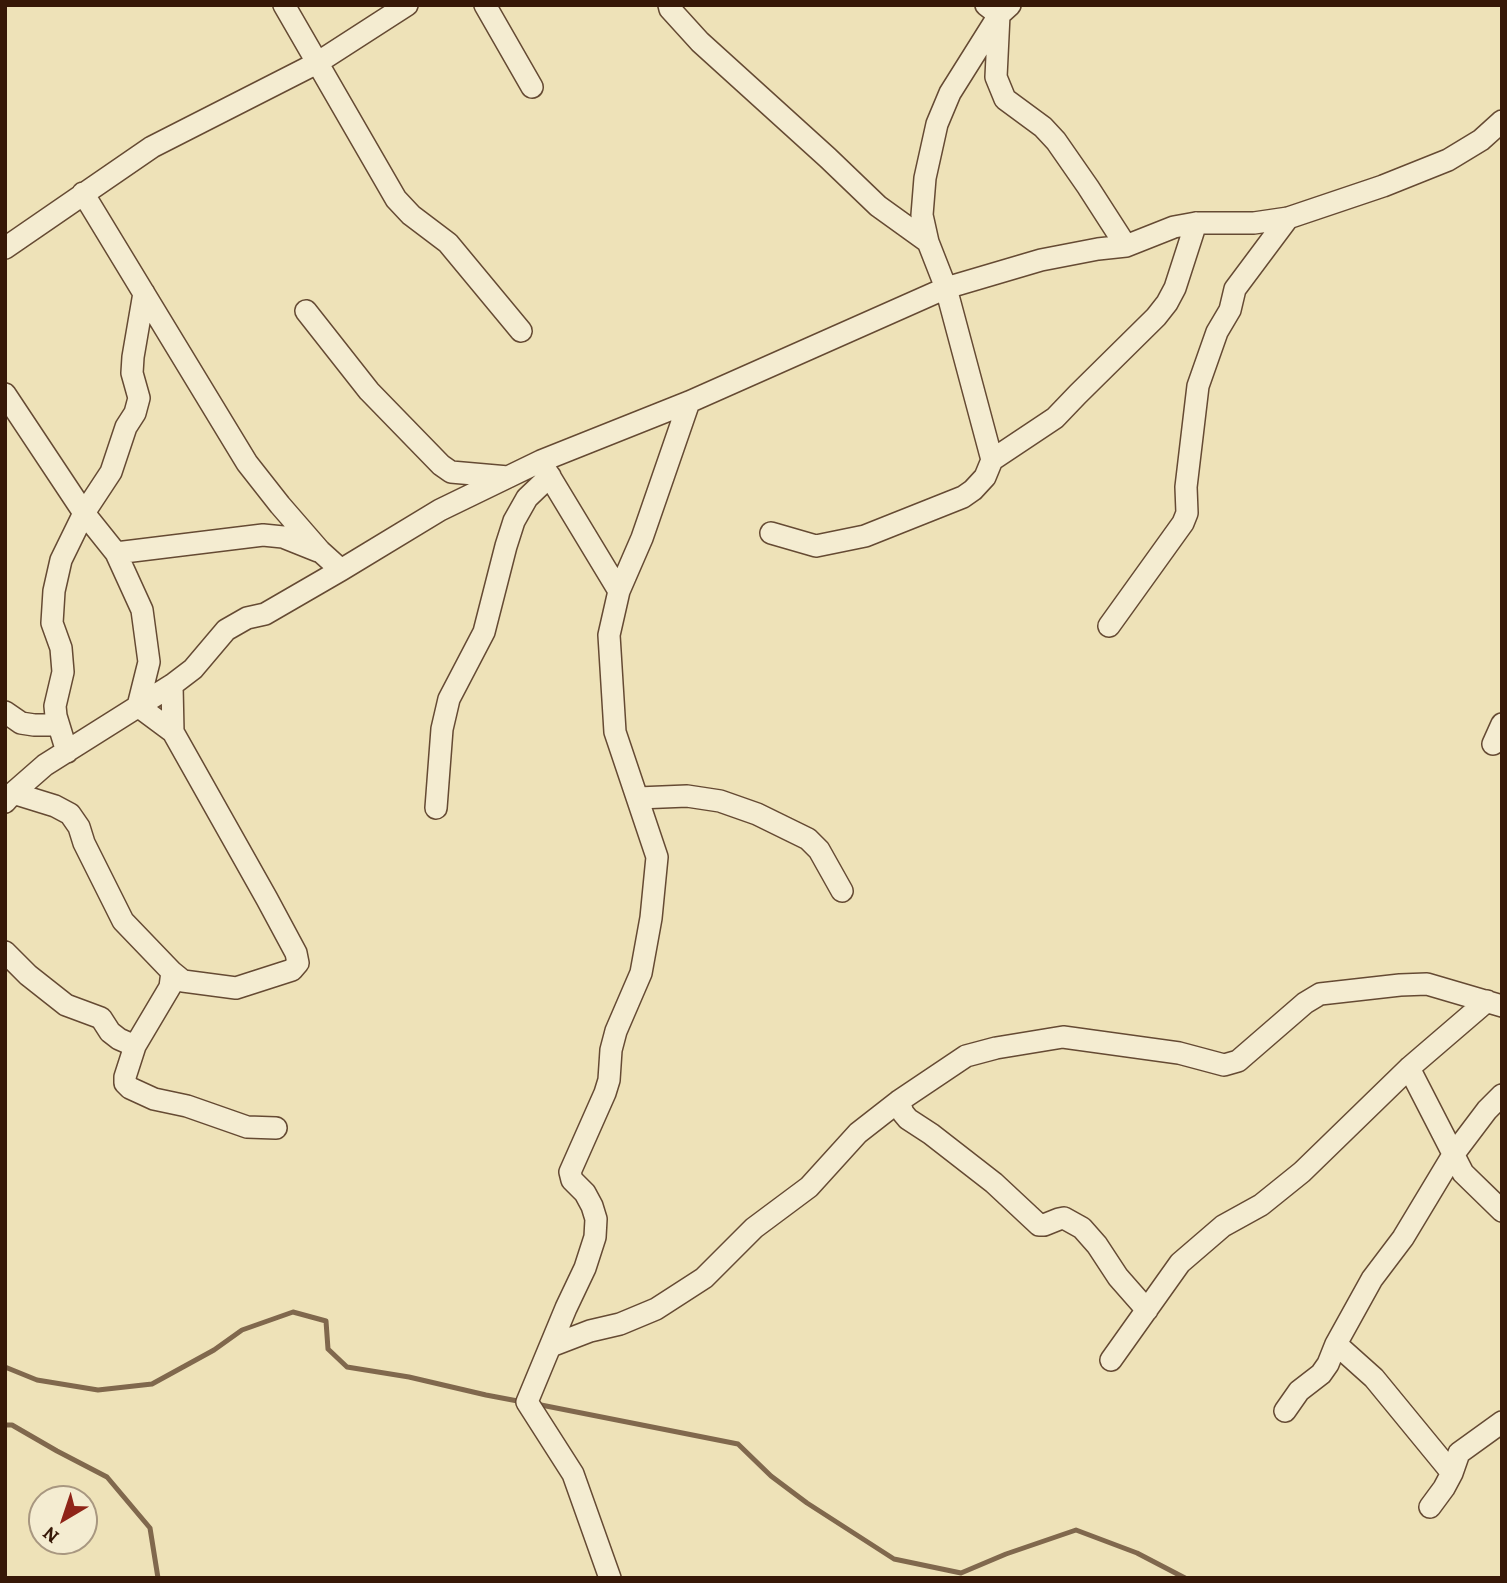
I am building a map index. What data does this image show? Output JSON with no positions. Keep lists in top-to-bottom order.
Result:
{
  "north": "bottom left"
}
